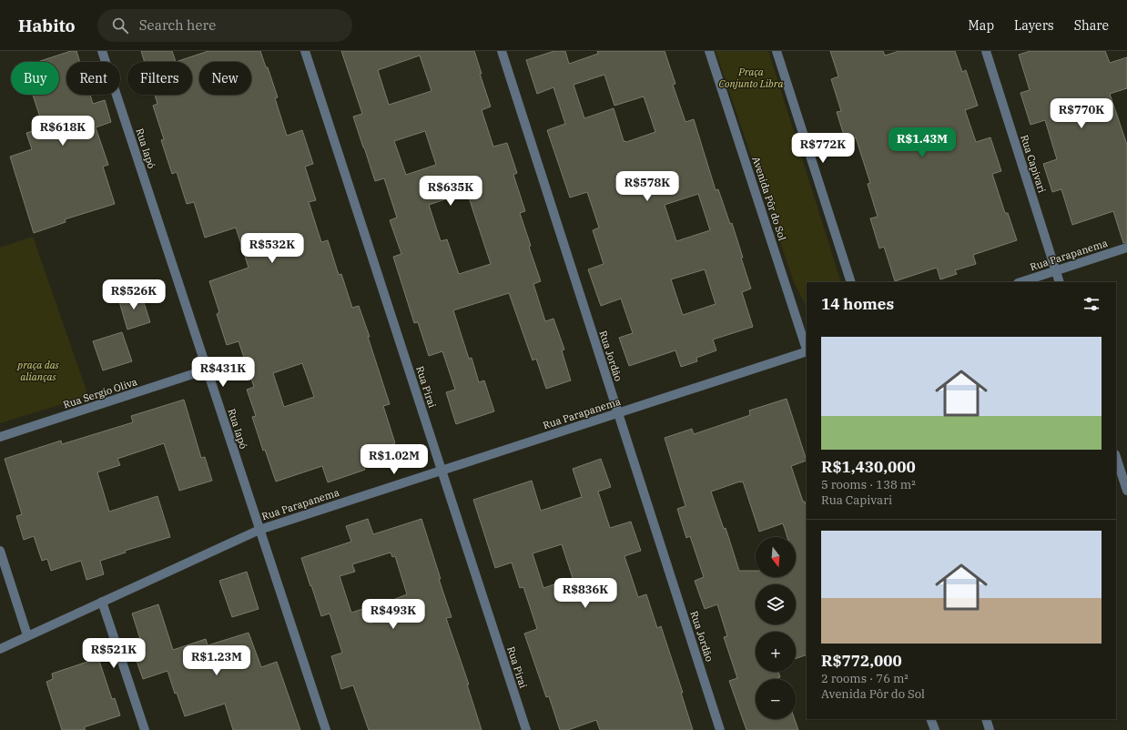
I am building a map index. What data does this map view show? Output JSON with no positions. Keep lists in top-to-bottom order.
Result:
{
  "streets": {
    "street": [
      "Rua Iapó",
      "Rua Capivari",
      "Avenida Pôr do Sol",
      "Rua Parapanema",
      "Rua Jordão",
      "Rua Pirai",
      "Rua Sergio Oliva"
    ]
  },
  "crossings": [
    ["Rua Iapó", "Rua Parapanema"],
    ["Rua Iapó", "Rua Sergio Oliva"],
    ["Rua Capivari", "Rua Parapanema"],
    ["Rua Parapanema", "Rua Jordão"],
    ["Rua Parapanema", "Rua Pirai"]
  ],
  "parks": ["Praça Conjunto Libra", "praça das alianças"],
  "north": "bottom",
  "page": {
    "header": "Habito",
    "search": "Search here",
    "nav": ["Map", "Layers", "Share"],
    "chip": [
      "Buy",
      "Rent",
      "Filters",
      "New"
    ],
    "price": [
      "R$770K",
      "R$618K",
      "R$1.43M",
      "R$772K",
      "R$578K",
      "R$635K",
      "R$532K",
      "R$526K",
      "R$431K",
      "R$1.02M",
      "R$836K",
      "R$493K",
      "R$521K",
      "R$1.23M"
    ],
    "heading": "14 homes",
    "list": [
      {
        "name": "R$1,430,000",
        "note": "5 rooms · 138 m² · Rua Capivari"
      },
      {
        "name": "R$772,000",
        "note": "2 rooms · 76 m² · Avenida Pôr do Sol"
      }
    ],
    "map_buttons": ["+", "−"]
  }
}
